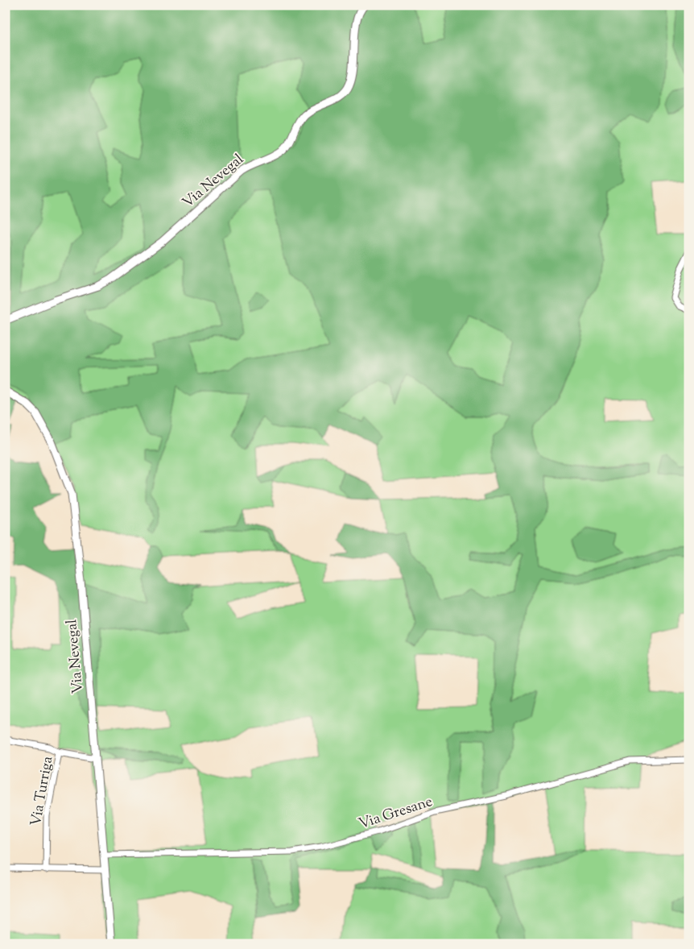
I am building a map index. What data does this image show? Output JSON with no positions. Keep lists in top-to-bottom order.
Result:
{
  "streets": {
    "main road": ["Via Nevegal"],
    "street": ["Via Turriga", "Via Gresane"]
  },
  "crossings": [
    ["Via Nevegal", "Via Turriga"],
    ["Via Nevegal", "Via Gresane"]
  ]
}
